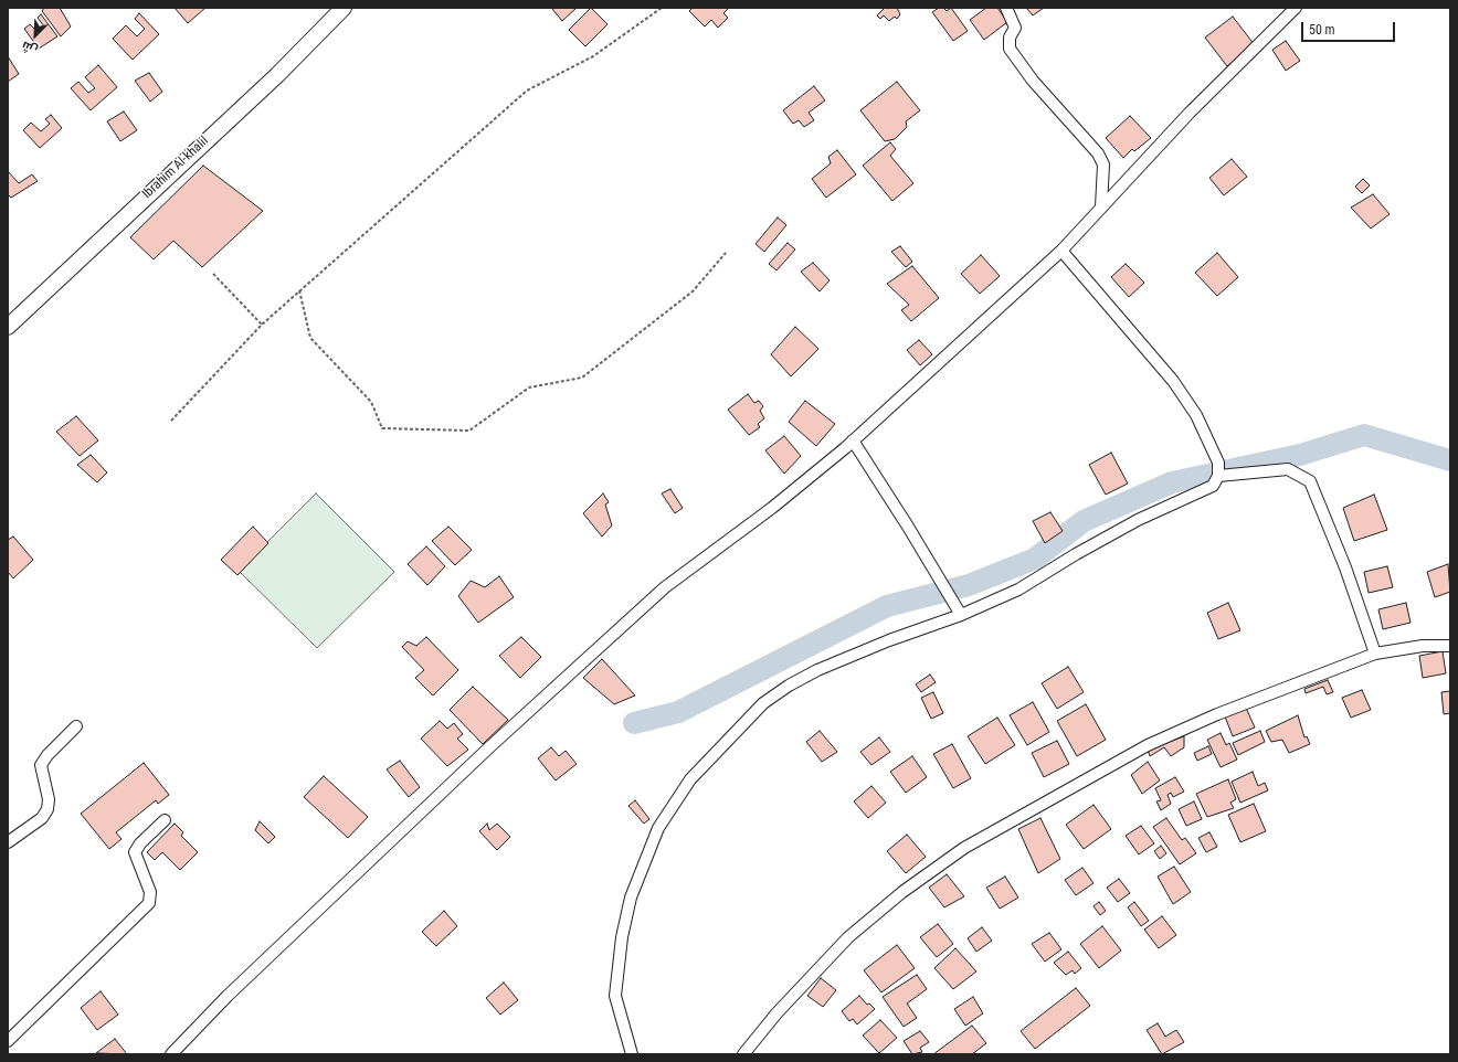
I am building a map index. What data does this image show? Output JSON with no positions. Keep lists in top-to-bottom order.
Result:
{
  "streets": {
    "street": ["Ibrahim Al-khalil"]
  },
  "scale_bar": "50 m",
  "north": "bottom left"
}
